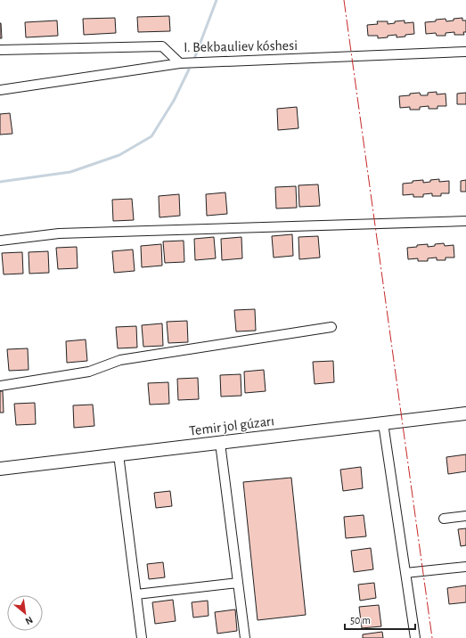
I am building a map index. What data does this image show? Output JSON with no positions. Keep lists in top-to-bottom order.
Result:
{
  "streets": {
    "street": ["I. Bekbauliev kóshesi", "Temir jol gúzarı"]
  },
  "scale_bar": "50 m",
  "north": "bottom right"
}
